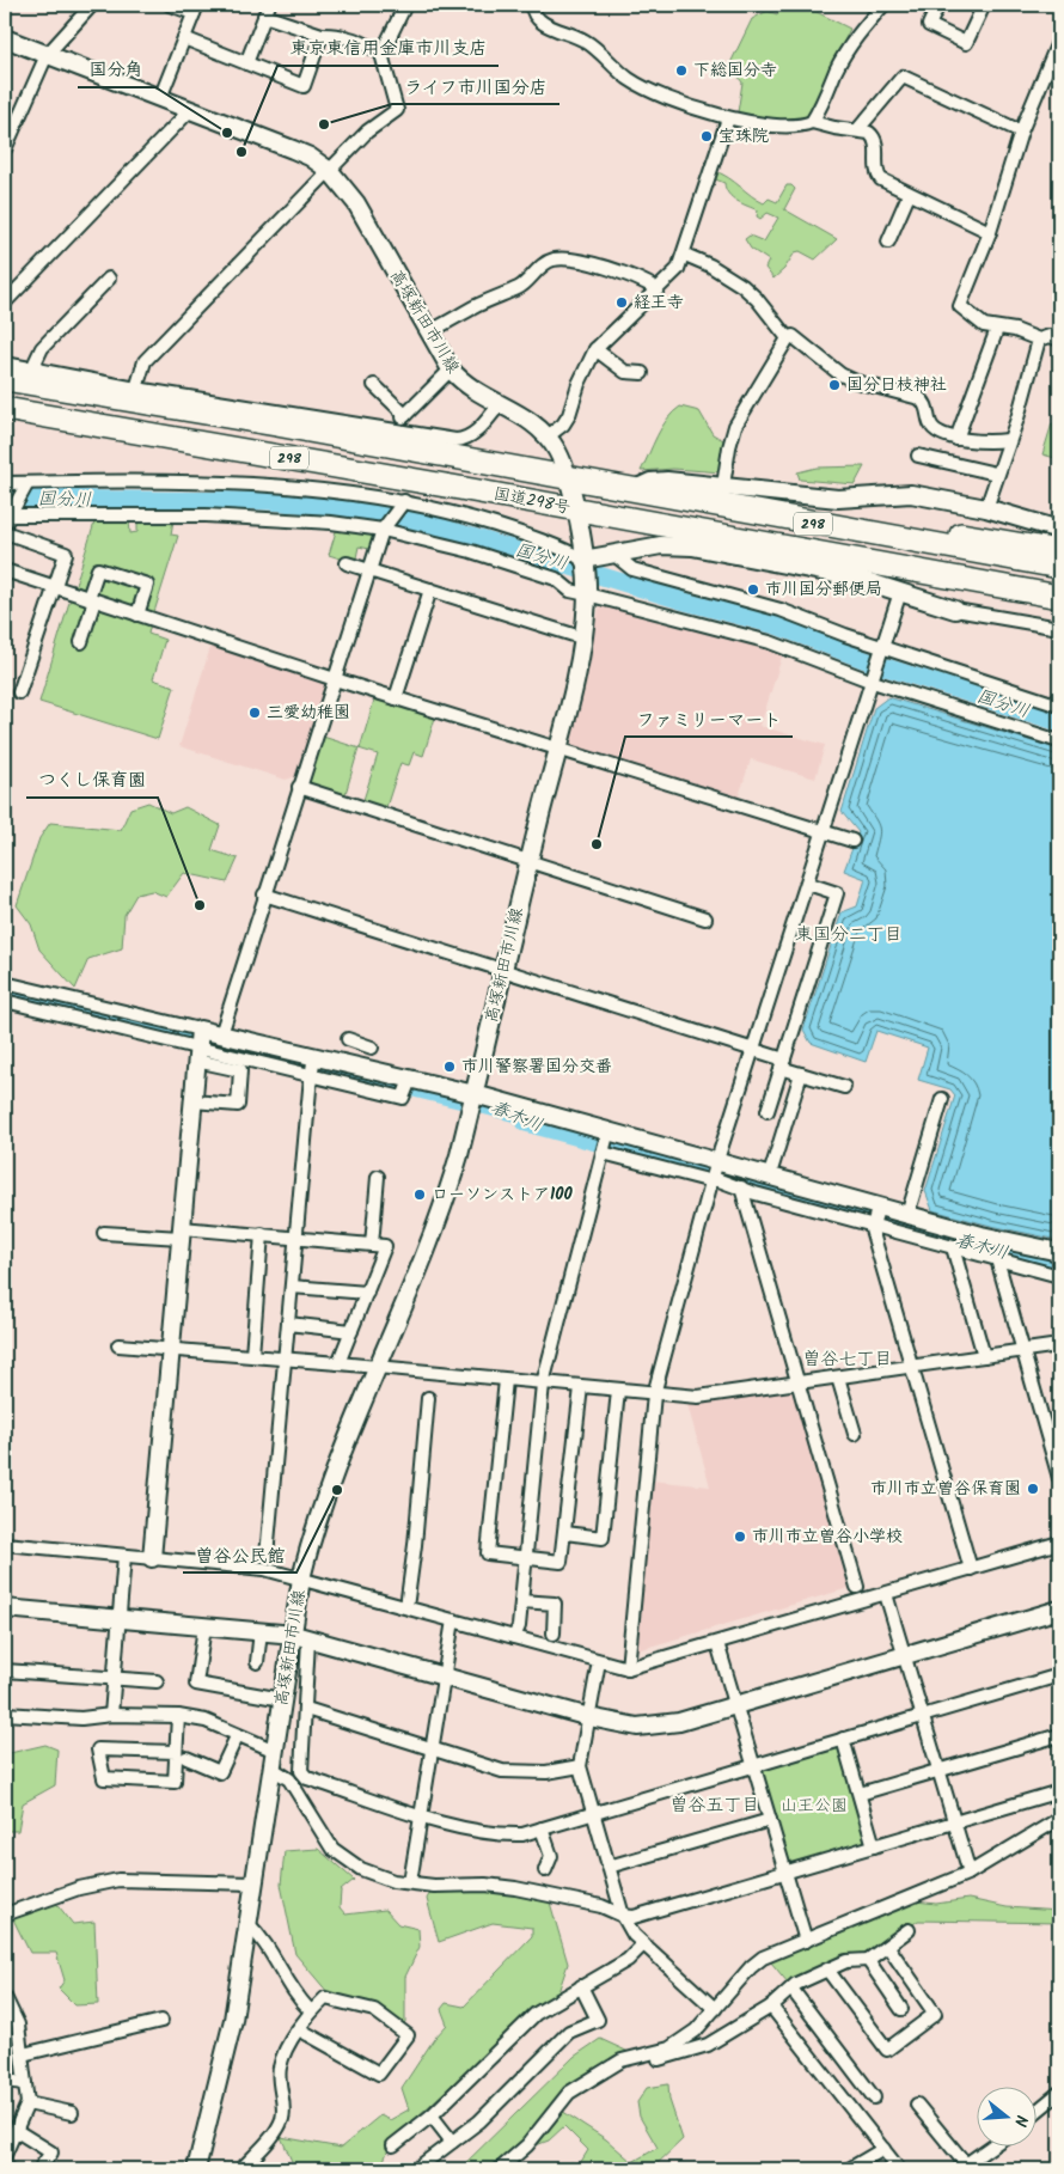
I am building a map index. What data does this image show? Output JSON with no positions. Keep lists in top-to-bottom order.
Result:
{
  "streets": {
    "highway": ["298", "国道298号"],
    "street": ["高塚新田市川線"]
  },
  "crossings": [
    ["高塚新田市川線", "国道298号"]
  ],
  "districts": ["東国分二丁目", "曽谷七丁目", "曽谷五丁目"],
  "water": ["国分川", "春木川"],
  "parks": ["山王公園"],
  "places": [
    "下総国分寺",
    "ライフ市川国分店",
    "国分角",
    "宝珠院",
    "東京東信用金庫市川支店",
    "経王寺",
    "国分日枝神社",
    "市川国分郵便局",
    "三愛幼稚園",
    "ファミリーマート",
    "つくし保育園",
    "市川警察署国分交番",
    "ローソンストア100",
    "市川市立曽谷保育園",
    "曽谷公民館",
    "市川市立曽谷小学校"
  ],
  "north": "right"
}
